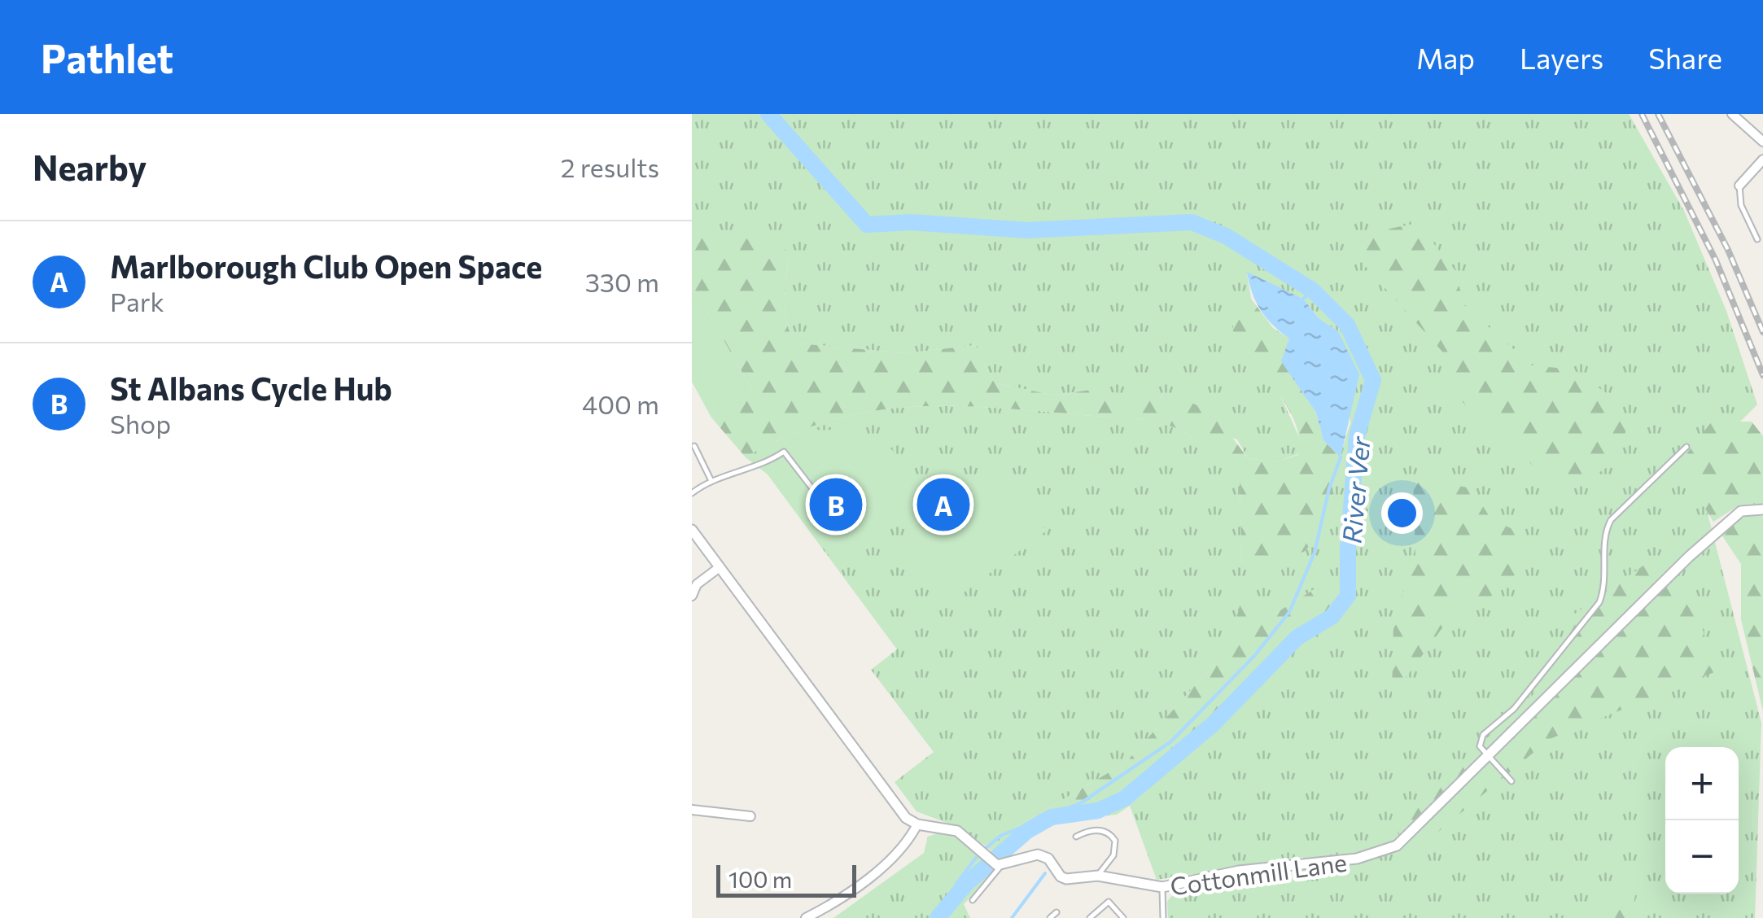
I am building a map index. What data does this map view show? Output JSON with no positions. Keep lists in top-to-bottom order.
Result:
{
  "streets": {
    "street": ["Cottonmill Lane"]
  },
  "water": ["River Ver"],
  "scale_bar": "100 m",
  "page": {
    "header": "Pathlet",
    "nav": ["Map", "Layers", "Share"],
    "heading": ["Nearby", "2 results"],
    "list": [
      {
        "mark": "A",
        "name": "Marlborough Club Open Space",
        "note": "Park",
        "value": "330 m"
      },
      {
        "mark": "B",
        "name": "St Albans Cycle Hub",
        "note": "Shop",
        "value": "400 m"
      }
    ],
    "pins": ["A", "B"],
    "map_buttons": ["+", "−"],
    "scale": "100 m"
  }
}
